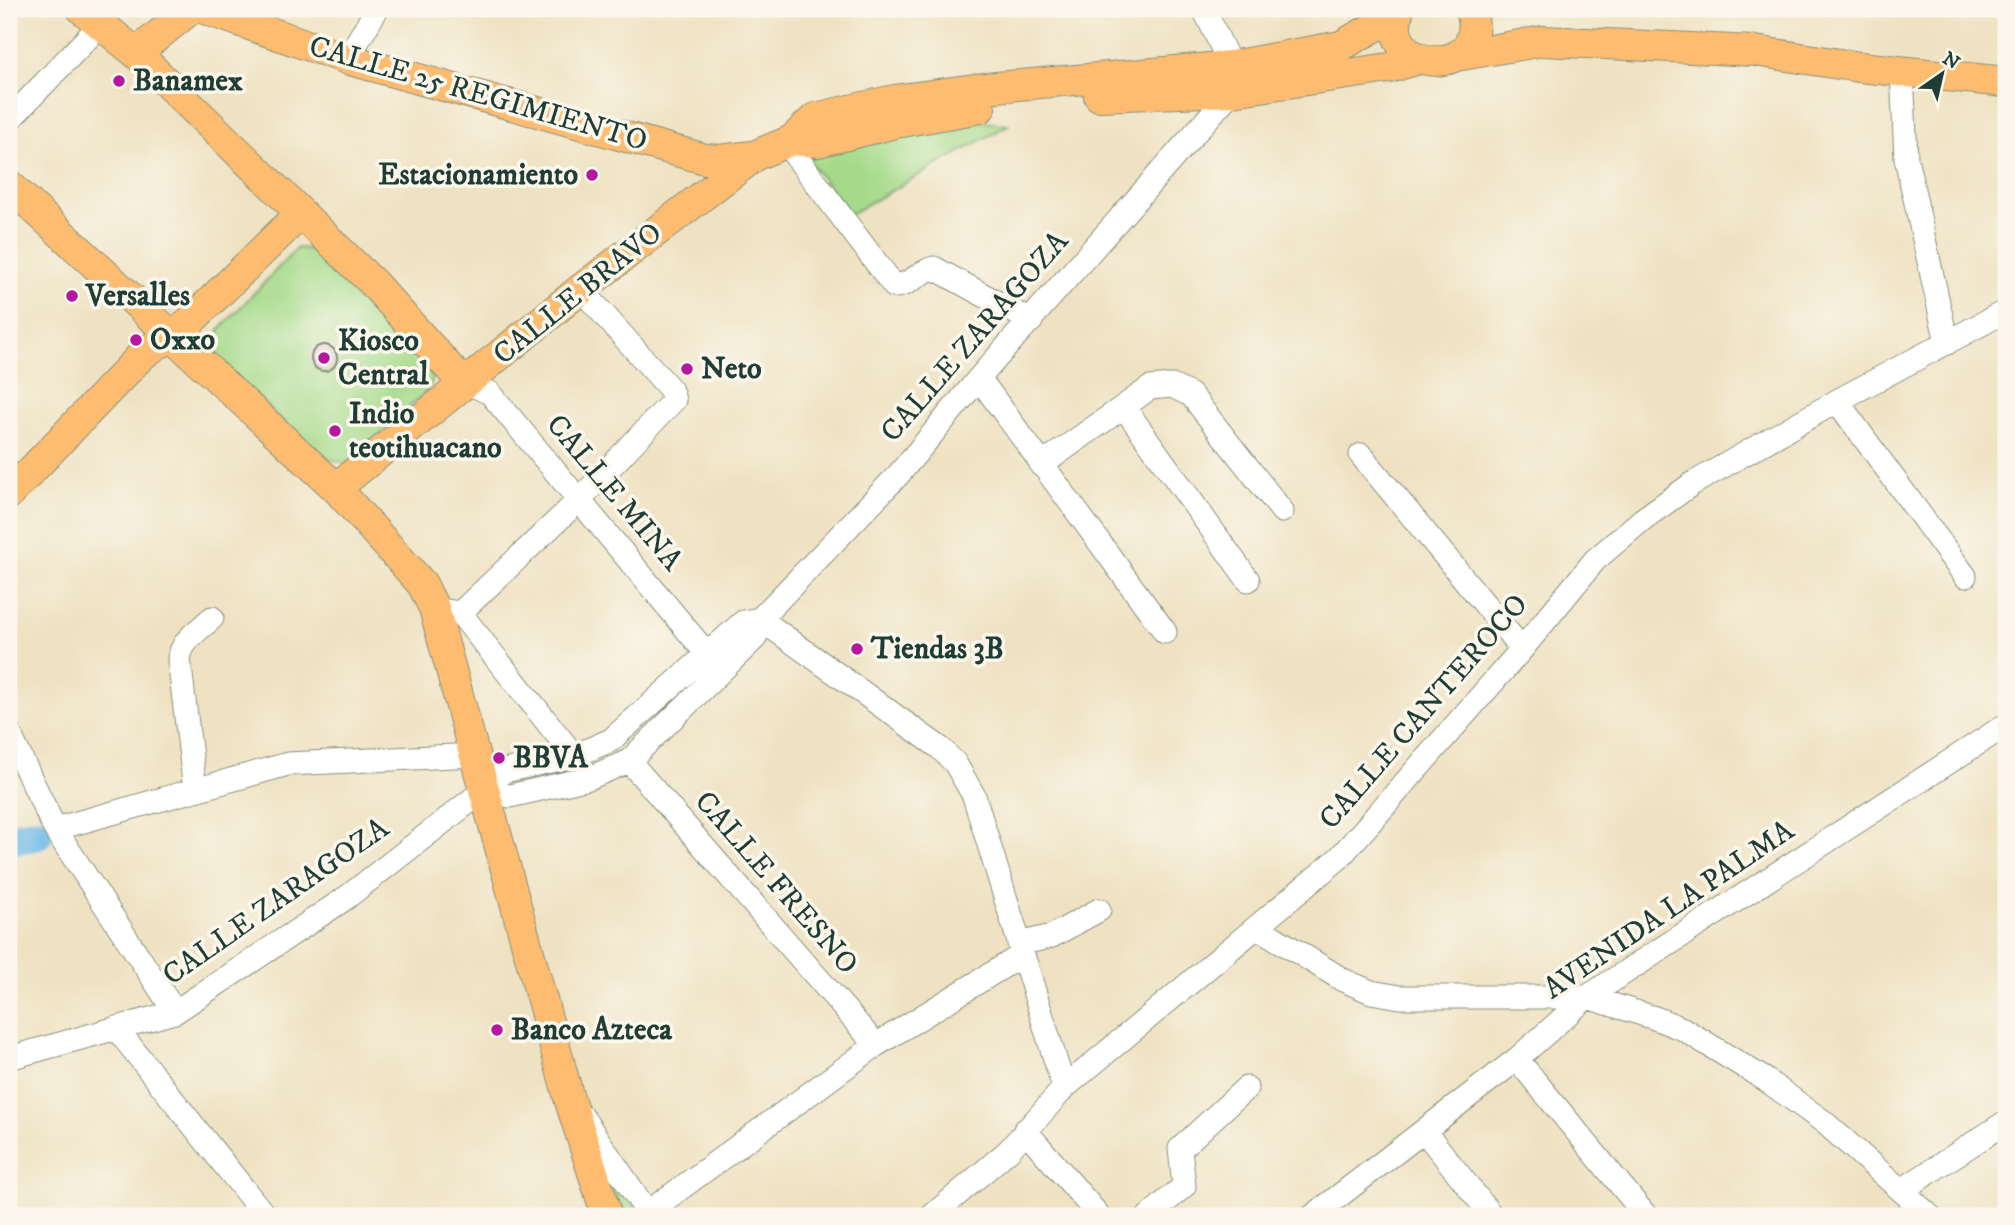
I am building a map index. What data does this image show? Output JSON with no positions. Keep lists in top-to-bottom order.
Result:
{
  "streets": {
    "main road": ["CALLE 25 REGIMIENTO", "CALLE BRAVO"],
    "street": [
      "CALLE ZARAGOZA",
      "CALLE MINA",
      "CALLE CANTEROCO",
      "CALLE FRESNO",
      "AVENIDA LA PALMA"
    ]
  },
  "crossings": [
    ["CALLE 25 REGIMIENTO", "CALLE BRAVO"],
    ["CALLE BRAVO", "CALLE MINA"],
    ["CALLE ZARAGOZA", "CALLE MINA"],
    ["CALLE ZARAGOZA", "CALLE FRESNO"]
  ],
  "places": [
    "Banamex",
    "Estacionamiento",
    "Versalles",
    "Oxxo",
    "Kiosco Central",
    "Neto",
    "Indio teotihuacano",
    "Tiendas 3B",
    "BBVA",
    "Banco Azteca"
  ],
  "north": "top right"
}
